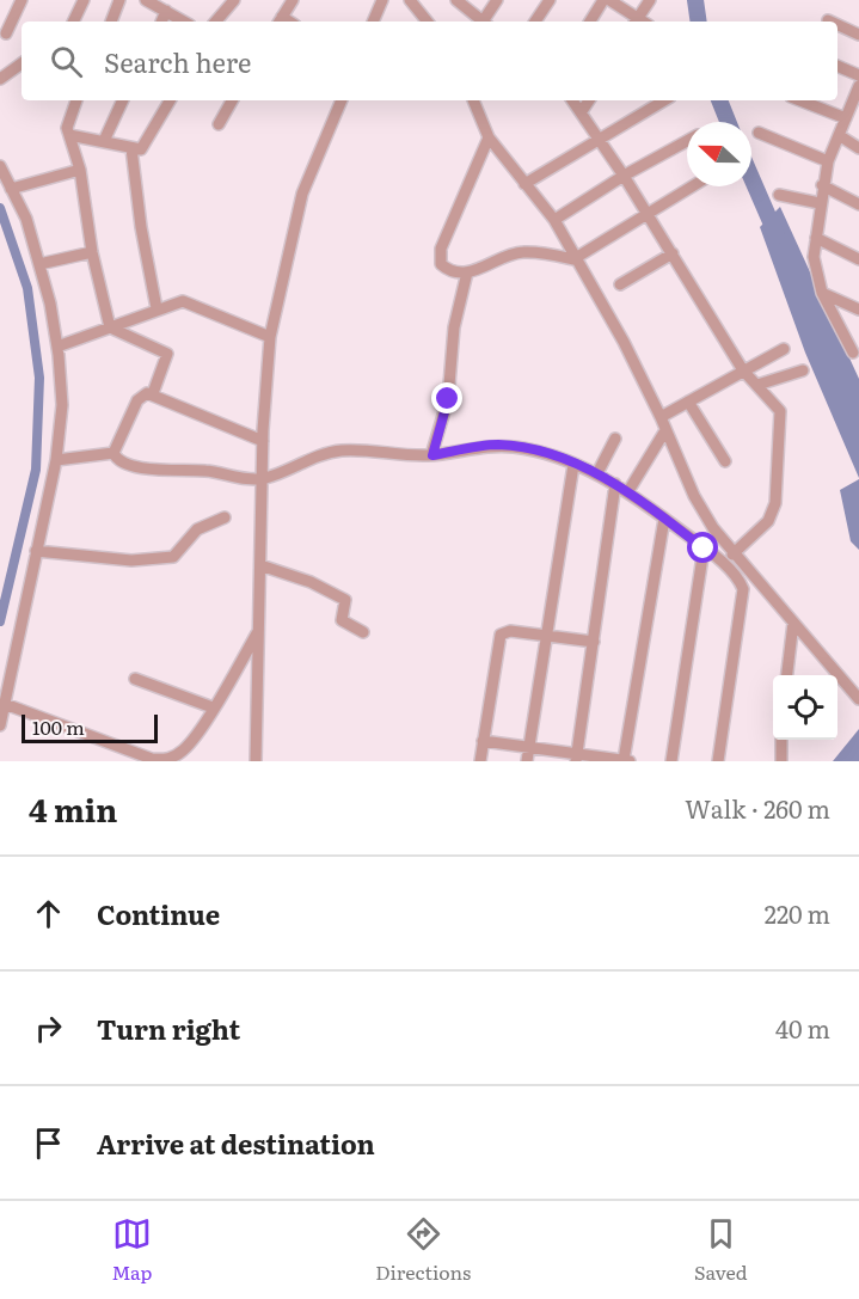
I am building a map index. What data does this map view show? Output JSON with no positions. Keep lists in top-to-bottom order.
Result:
{
  "scale_bar": "100 m",
  "north": "left",
  "page": {
    "search": "Search here",
    "scale": "100 m",
    "heading": ["4 min", "Walk · 260 m"],
    "list": [
      ["Continue", "220 m"],
      ["Turn right", "40 m"],
      "Arrive at destination"
    ],
    "nav": ["Map", "Directions", "Saved"]
  }
}
